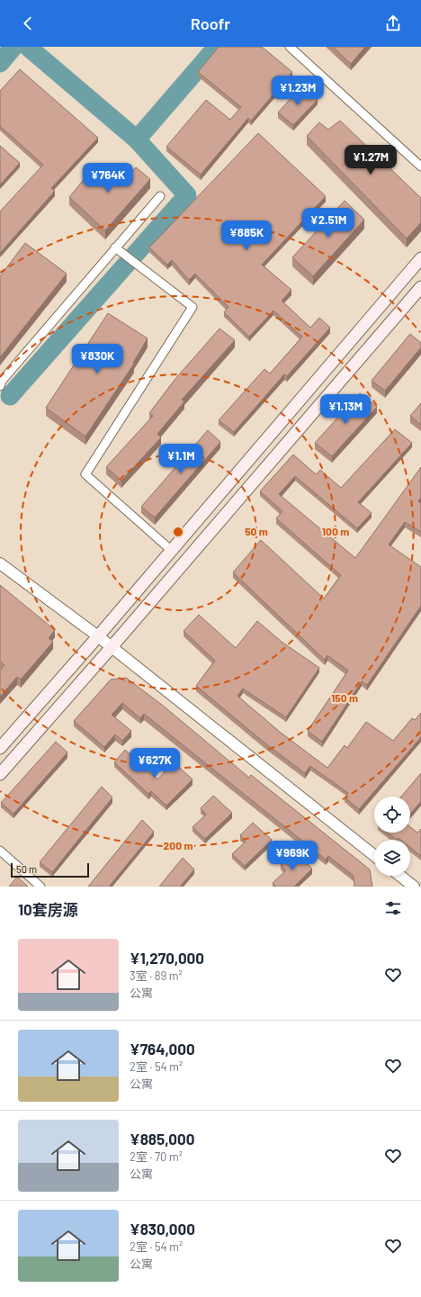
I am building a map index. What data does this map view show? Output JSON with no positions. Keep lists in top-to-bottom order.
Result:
{
  "scale_bar": "50 m",
  "page": {
    "header": "Roofr",
    "price": [
      "¥1.23M",
      "¥1.27M",
      "¥764K",
      "¥2.51M",
      "¥885K",
      "¥830K",
      "¥1.13M",
      "¥1.1M",
      "¥627K",
      "¥969K"
    ],
    "scale": "50 m",
    "heading": "10套房源",
    "list": [
      {
        "name": "¥1,270,000",
        "note": "3室 · 89 m² · 公寓"
      },
      {
        "name": "¥764,000",
        "note": "2室 · 54 m² · 公寓"
      },
      {
        "name": "¥885,000",
        "note": "2室 · 70 m² · 公寓"
      },
      {
        "name": "¥830,000",
        "note": "2室 · 54 m² · 公寓"
      }
    ]
  },
  "rings": [
    "50 m",
    "100 m",
    "150 m",
    "200 m"
  ]
}
